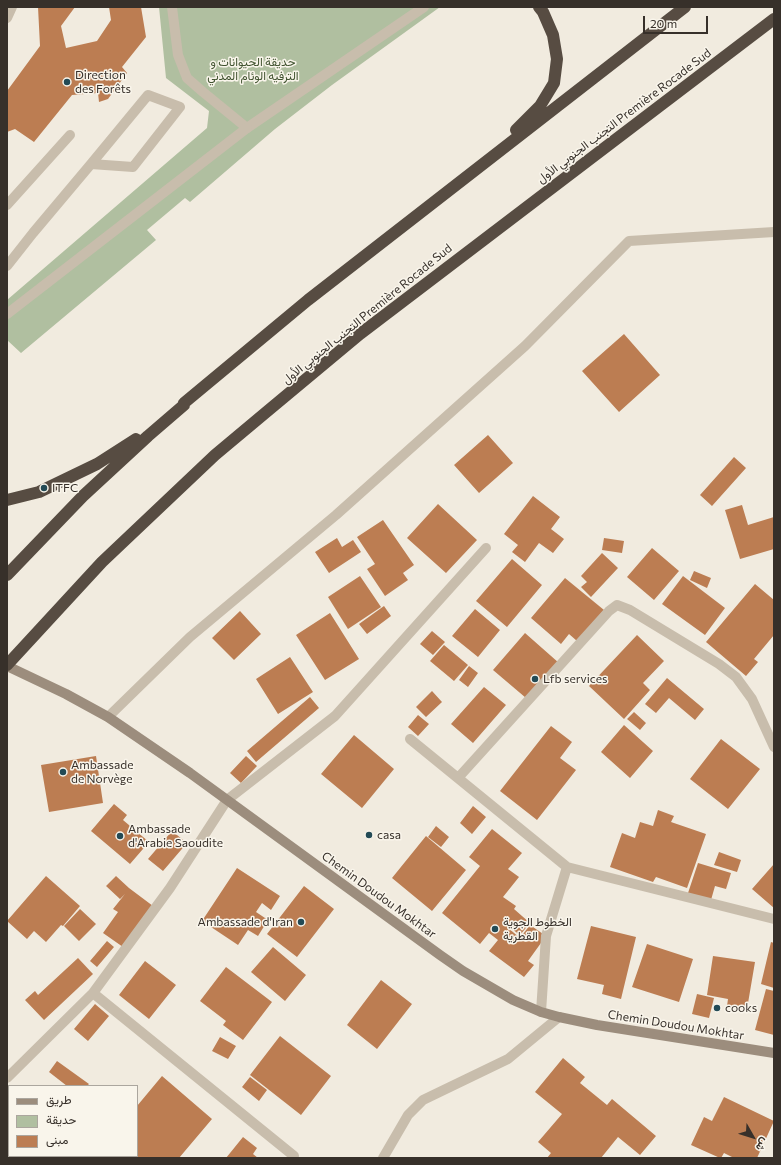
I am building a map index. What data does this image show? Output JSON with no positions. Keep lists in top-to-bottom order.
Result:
{
  "streets": {
    "highway": ["التجنب الجنوبي الأول Première Rocade Sud"],
    "street": ["Chemin Doudou Mokhtar"]
  },
  "crossings": [
    ["التجنب الجنوبي الأول Première Rocade Sud", "Chemin Doudou Mokhtar"]
  ],
  "parks": ["حديقة الحيوانات و الترفيه الوئام المدني"],
  "places": [
    "Direction des Forêts",
    "ITFC",
    "Lfb services",
    "Ambassade de Norvège",
    "casa",
    "Ambassade d'Arabie Saoudite",
    "Ambassade d'Iran",
    "الخطوط الجوية القطرية",
    "cooks"
  ],
  "legend": ["طريق", "حديقة", "مبنى"],
  "scale_bar": "20 m",
  "north": "bottom right"
}
